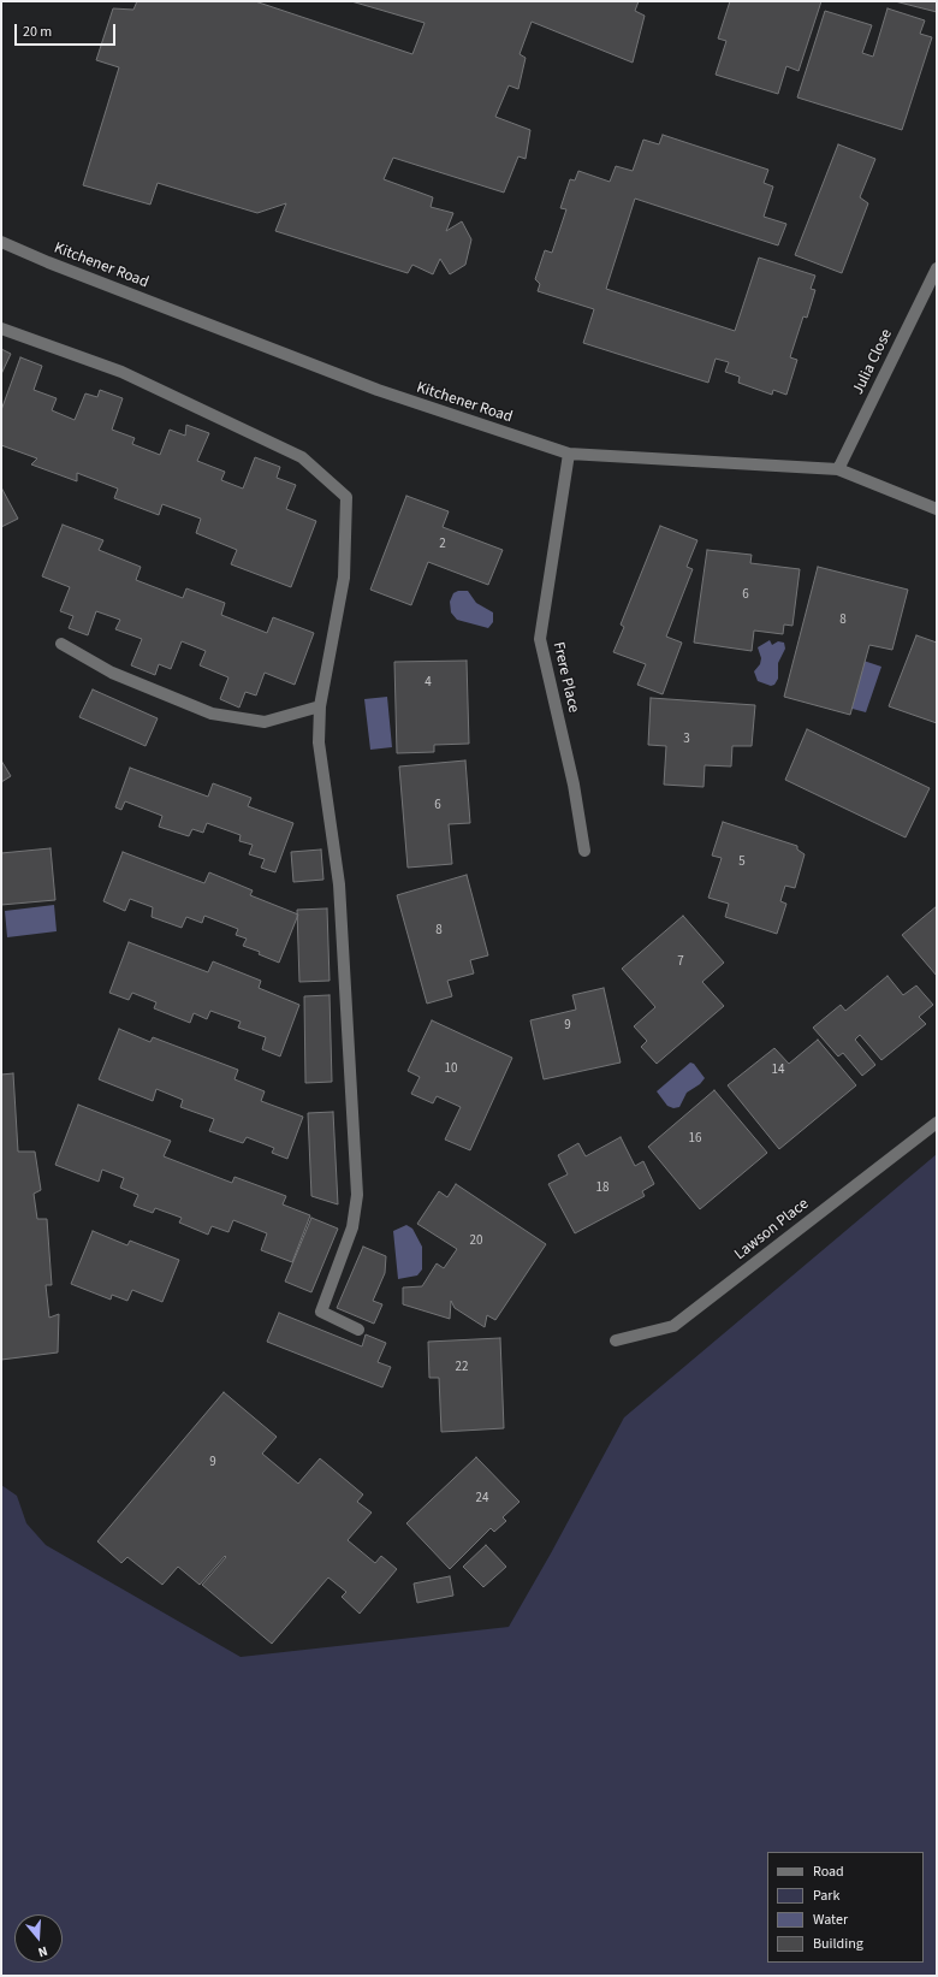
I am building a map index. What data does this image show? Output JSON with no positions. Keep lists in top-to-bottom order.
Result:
{
  "streets": {
    "street": [
      "Kitchener Road",
      "Julia Close",
      "Frere Place",
      "Lawson Place"
    ]
  },
  "crossings": [
    ["Kitchener Road", "Julia Close"],
    ["Kitchener Road", "Frere Place"]
  ],
  "house_numbers": [
    "2",
    "6",
    "8",
    "4",
    "3",
    "6",
    "5",
    "8",
    "7",
    "9",
    "10",
    "14",
    "16",
    "18",
    "20",
    "22",
    "9",
    "24"
  ],
  "legend": [
    "Road",
    "Park",
    "Water",
    "Building"
  ],
  "scale_bar": "20 m",
  "north": "bottom"
}
